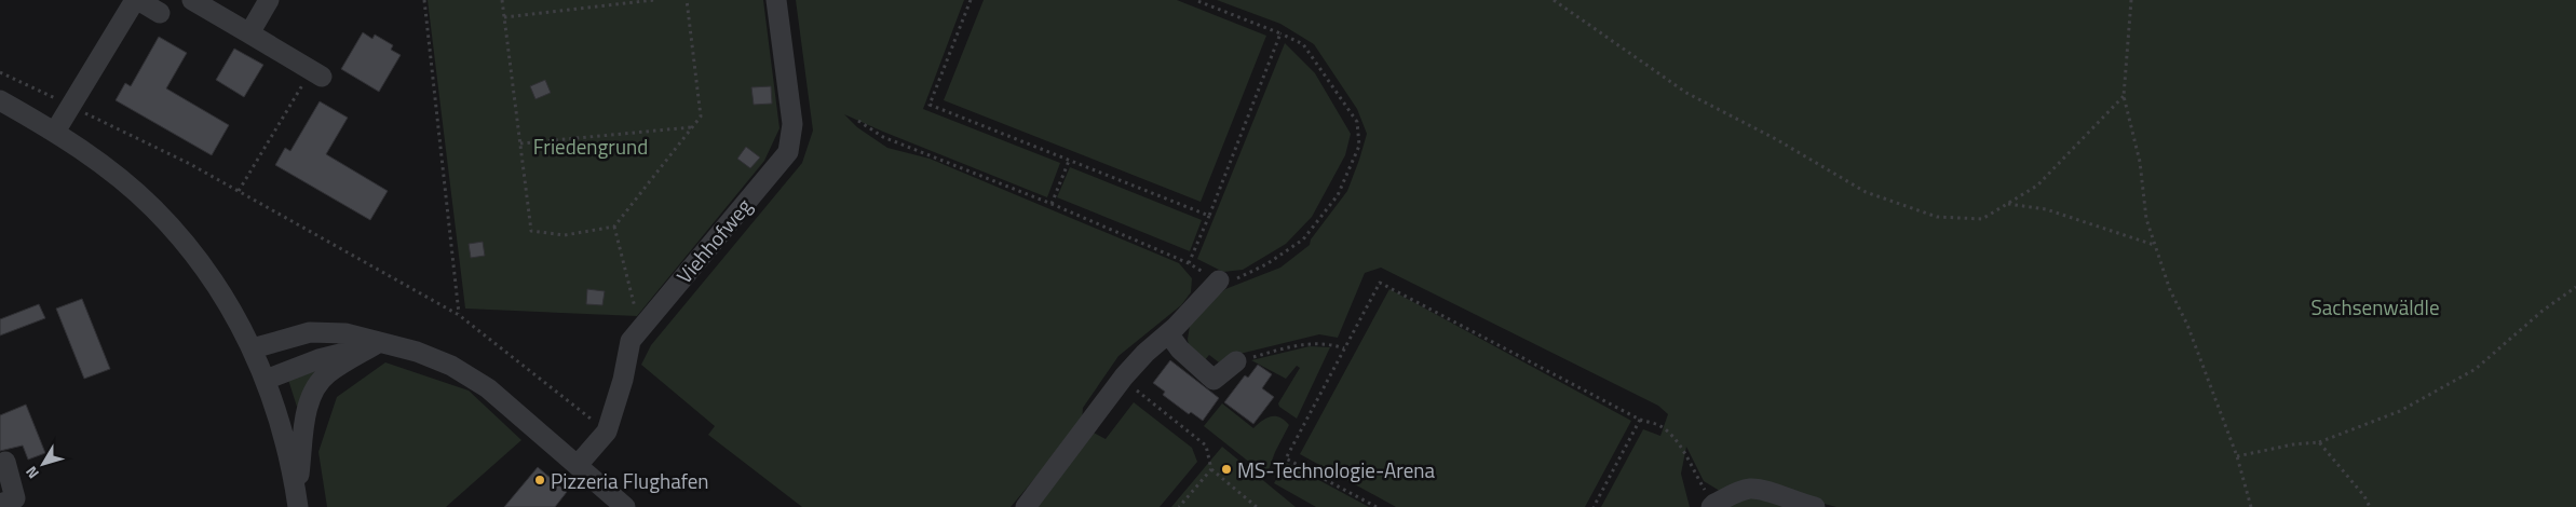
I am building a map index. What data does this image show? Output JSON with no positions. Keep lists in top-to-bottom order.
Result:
{
  "streets": {
    "street": ["Viehhofweg"]
  },
  "parks": ["Friedengrund", "Sachsenwäldle"],
  "places": ["MS-Technologie-Arena", "Pizzeria Flughafen"],
  "north": "bottom left"
}
